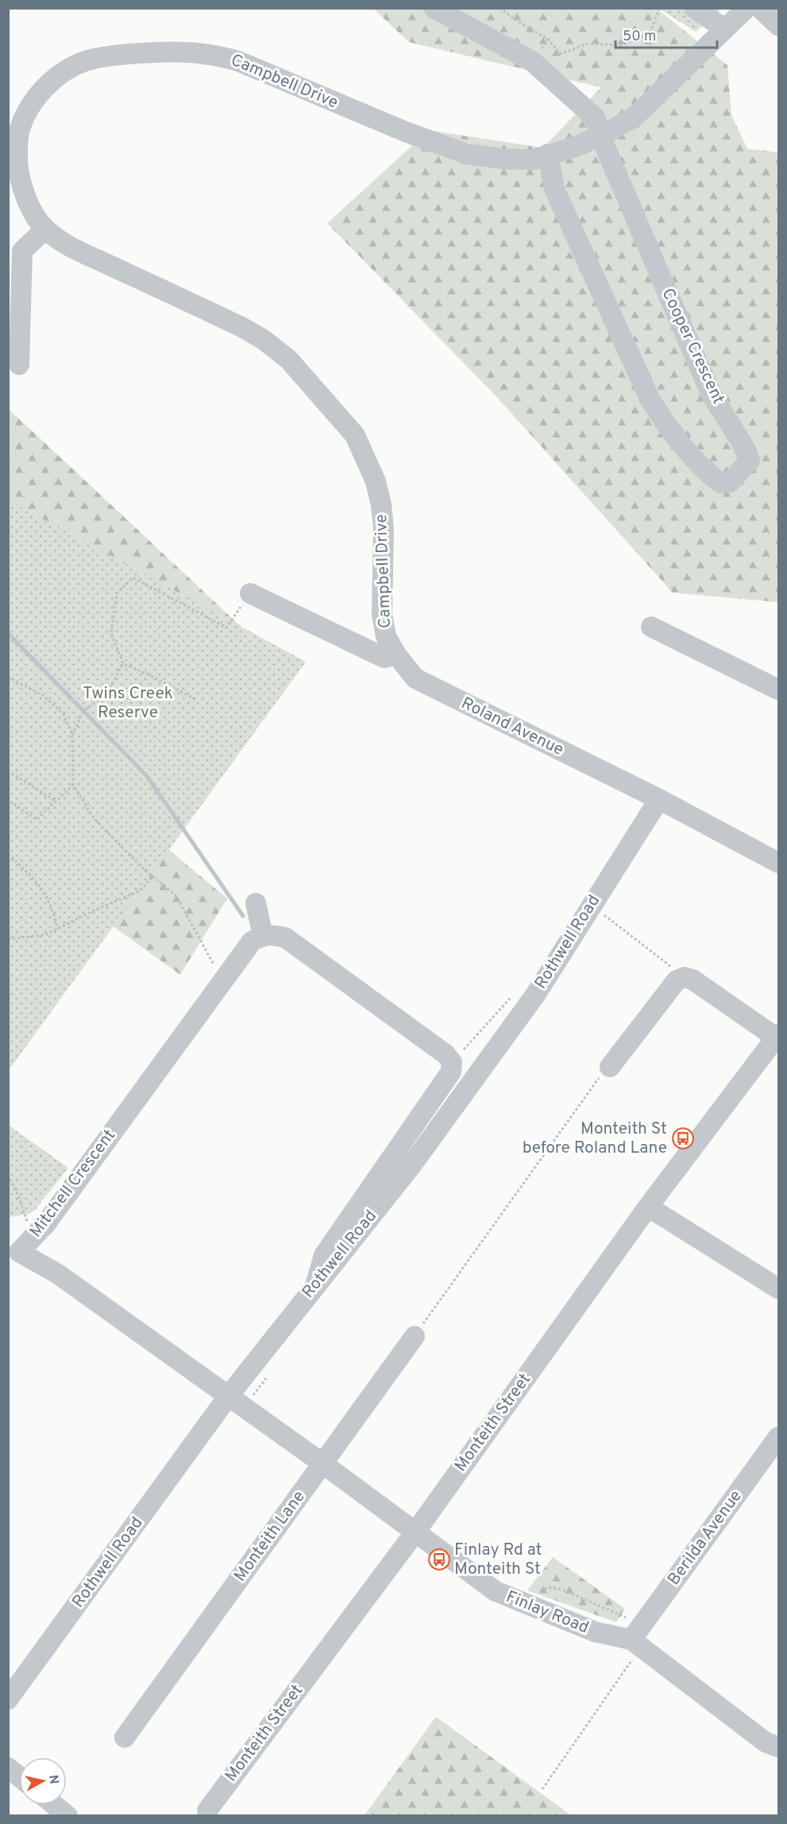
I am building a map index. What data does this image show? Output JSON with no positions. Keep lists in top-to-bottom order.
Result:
{
  "streets": {
    "street": [
      "Campbell Drive",
      "Cooper Crescent",
      "Roland Avenue",
      "Rothwell Road",
      "Mitchell Crescent",
      "Monteith Street",
      "Monteith Lane",
      "Berilda Avenue",
      "Finlay Road"
    ]
  },
  "crossings": [
    ["Campbell Drive", "Cooper Crescent"],
    ["Campbell Drive", "Roland Avenue"],
    ["Roland Avenue", "Rothwell Road"],
    ["Rothwell Road", "Mitchell Crescent"],
    ["Rothwell Road", "Finlay Road"],
    ["Mitchell Crescent", "Finlay Road"],
    ["Monteith Street", "Finlay Road"],
    ["Monteith Lane", "Finlay Road"],
    ["Berilda Avenue", "Finlay Road"]
  ],
  "parks": ["Twins Creek Reserve"],
  "places": {
    "bus stop": ["Monteith St before Roland Lane", "Finlay Rd at Monteith St"]
  },
  "scale_bar": "50 m",
  "north": "right"
}
